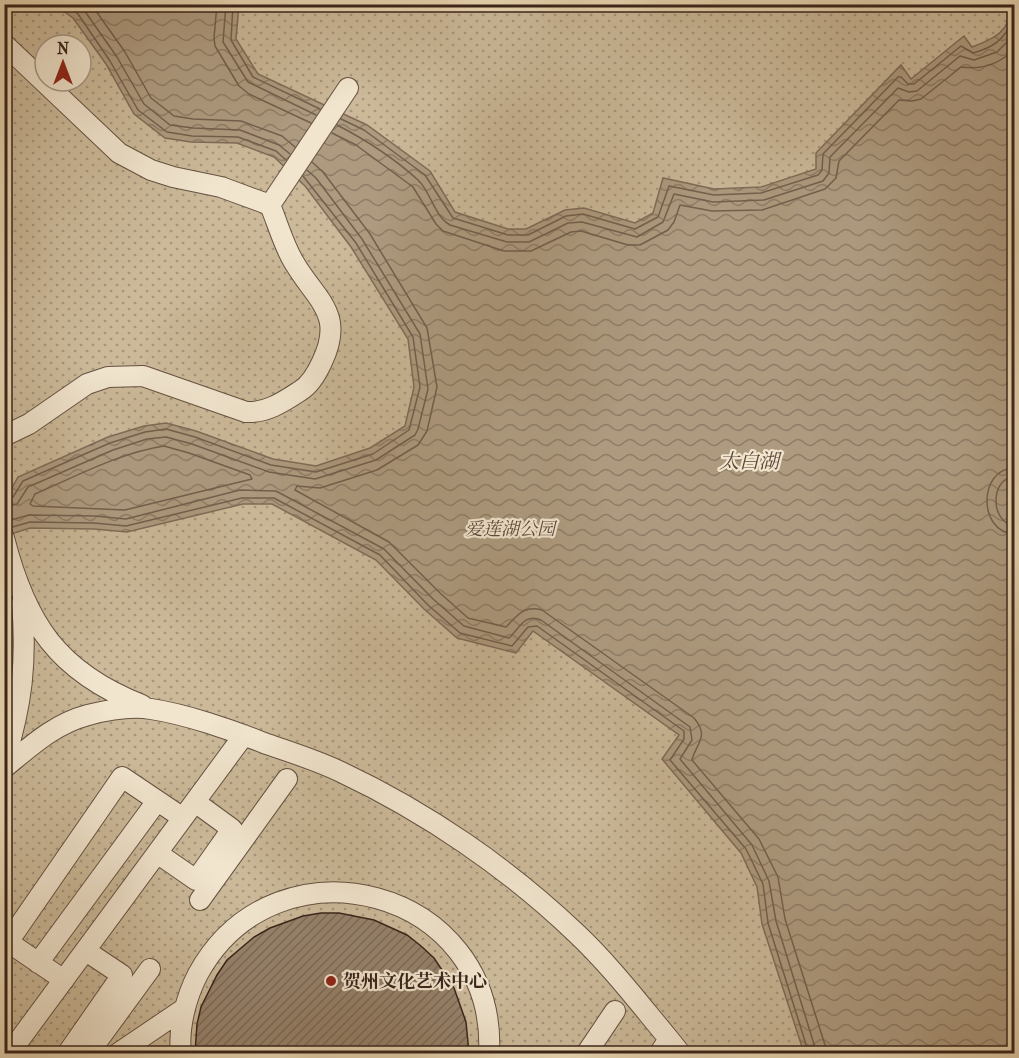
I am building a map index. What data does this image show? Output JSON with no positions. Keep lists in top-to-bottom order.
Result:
{
  "water": ["太白湖"],
  "parks": ["爱莲湖公园"],
  "places": ["贺州文化艺术中心"],
  "north": "top"
}
